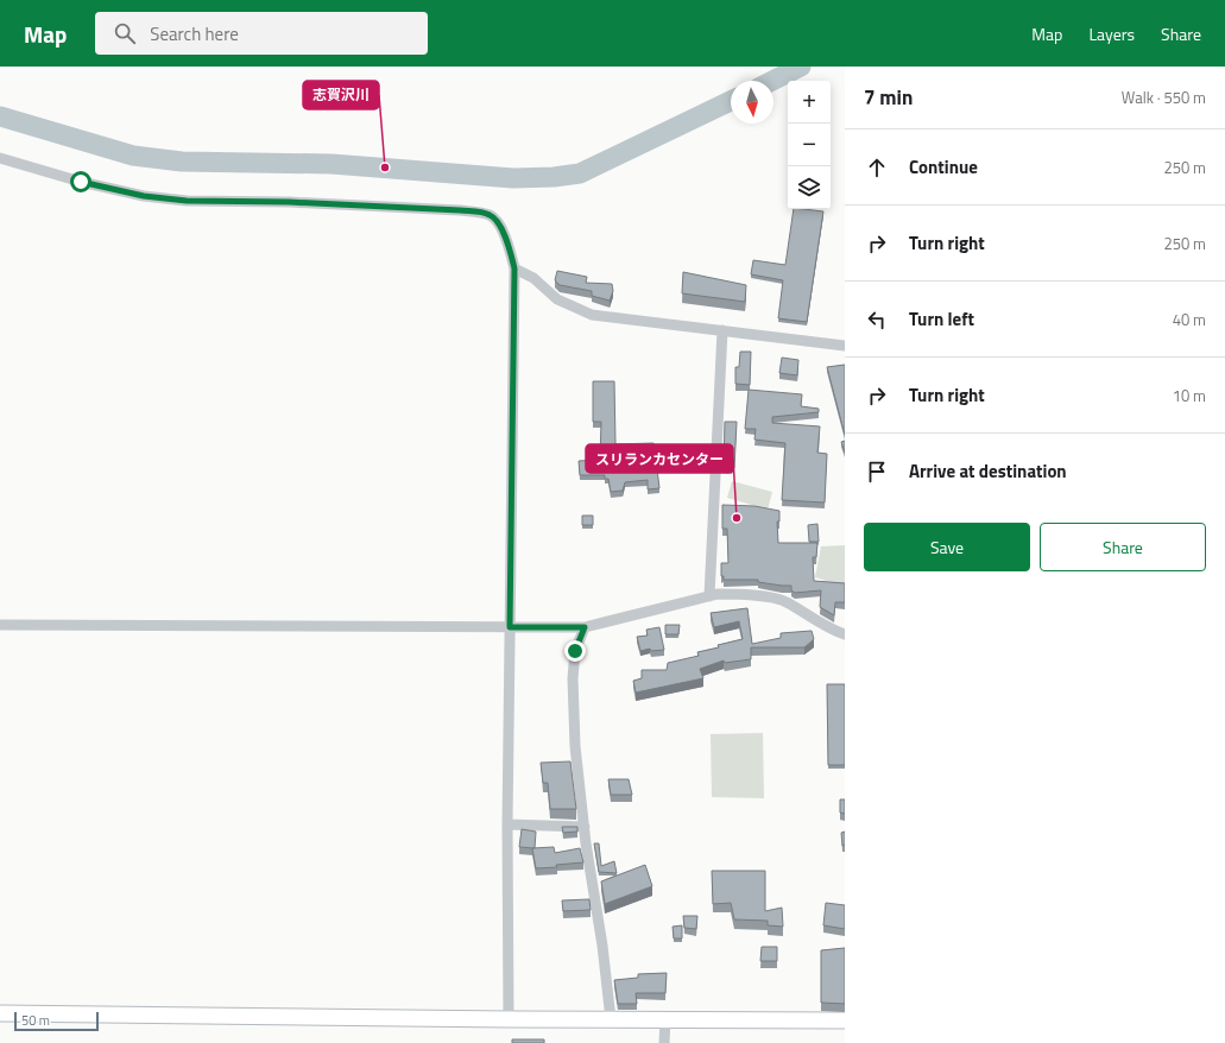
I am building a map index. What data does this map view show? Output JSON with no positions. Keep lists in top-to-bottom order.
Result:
{
  "places": ["志賀沢川", "スリランカセンター"],
  "scale_bar": "50 m",
  "north": "bottom",
  "page": {
    "header": "Map",
    "search": "Search here",
    "nav": ["Map", "Layers", "Share"],
    "heading": ["7 min", "Walk · 550 m"],
    "map_buttons": ["+", "−"],
    "list": [
      ["Continue", "250 m"],
      ["Turn right", "250 m"],
      ["Turn left", "40 m"],
      ["Turn right", "10 m"],
      "Arrive at destination"
    ],
    "buttons": ["Save", "Share"],
    "scale": "50 m"
  }
}
